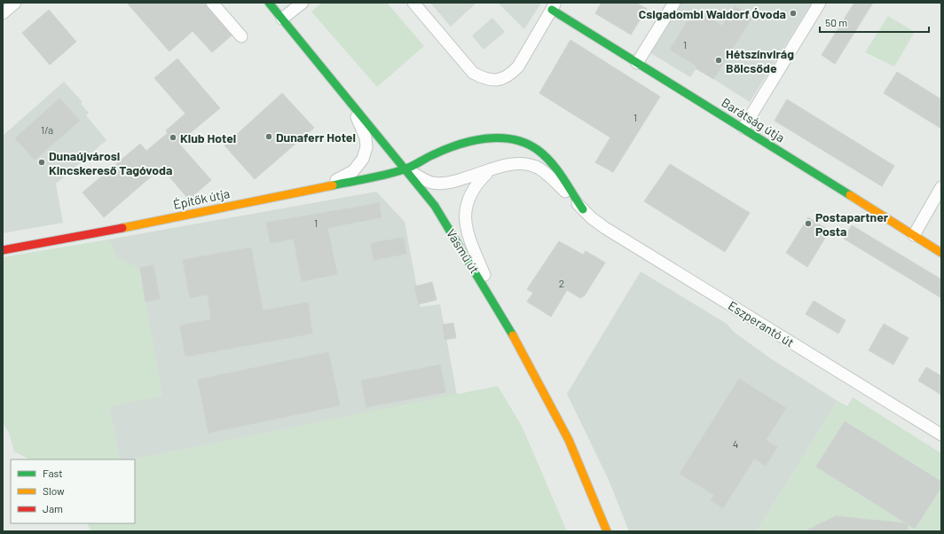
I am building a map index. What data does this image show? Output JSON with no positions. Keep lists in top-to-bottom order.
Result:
{
  "streets": {
    "street": [
      "Barátság útja",
      "Építők útja",
      "Vasmű út",
      "Eszperantó út"
    ]
  },
  "crossings": [
    ["Építők útja", "Vasmű út"],
    ["Építők útja", "Eszperantó út"],
    ["Vasmű út", "Eszperantó út"]
  ],
  "places": [
    "Csigadombi Waldorf Óvoda",
    "Hétszínvirág Bölcsőde",
    "Dunaferr Hotel",
    "Klub Hotel",
    "Dunaújvárosi Kincskereső Tagóvoda",
    "Postapartner Posta"
  ],
  "house_numbers": [
    "1",
    "1",
    "1/a",
    "1",
    "2",
    "4"
  ],
  "legend": ["Fast", "Slow", "Jam"],
  "scale_bar": "50 m"
}
